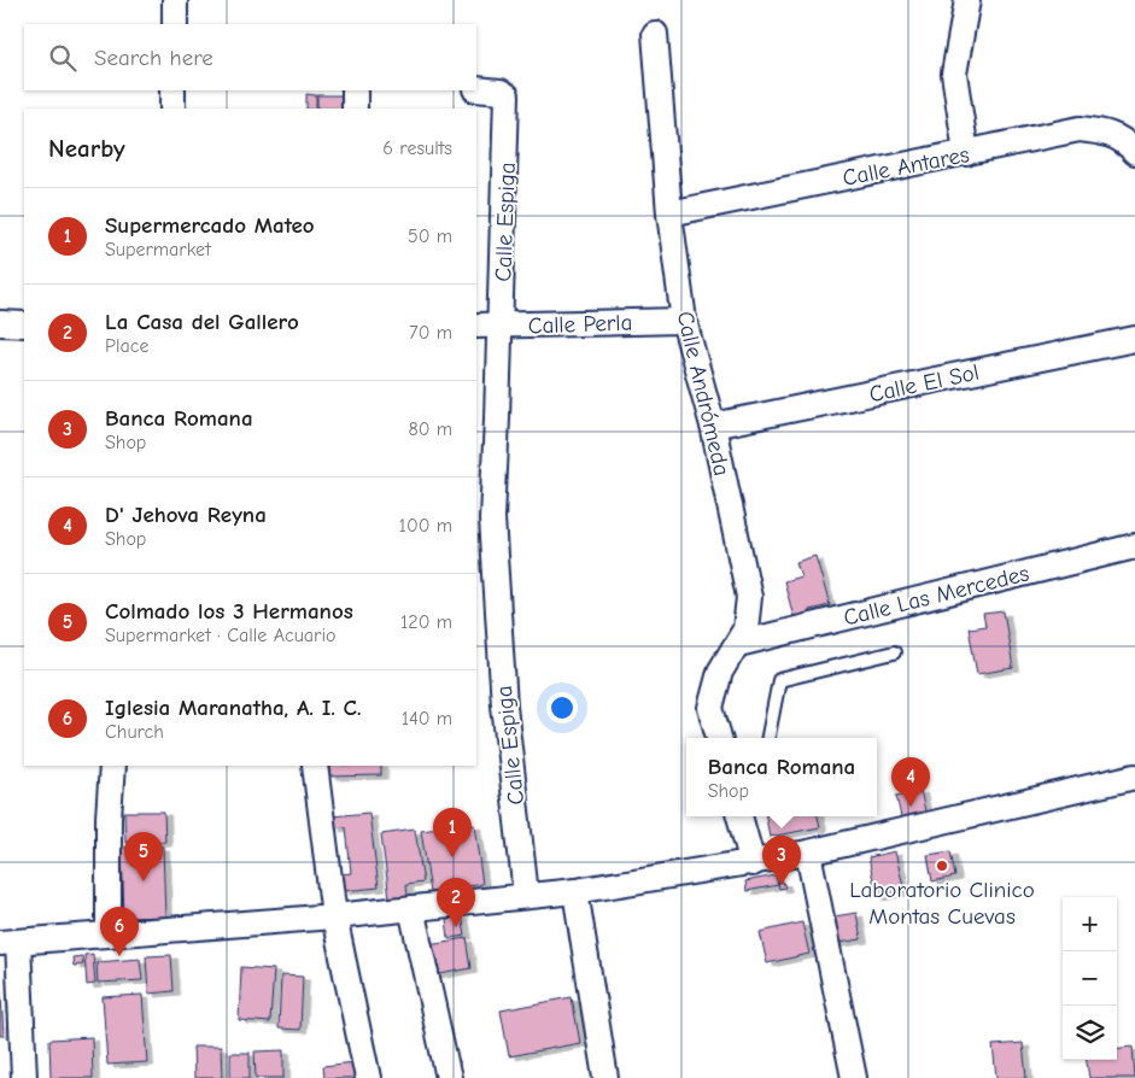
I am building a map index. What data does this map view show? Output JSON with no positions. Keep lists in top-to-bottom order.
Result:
{
  "streets": {
    "street": [
      "Calle Antares",
      "Calle Espiga",
      "Calle Perla",
      "Calle El Sol",
      "Calle Andrómeda",
      "Calle Las Mercedes"
    ]
  },
  "crossings": [
    ["Calle Antares", "Calle Andrómeda"],
    ["Calle Espiga", "Calle Perla"],
    ["Calle Perla", "Calle Andrómeda"],
    ["Calle El Sol", "Calle Andrómeda"],
    ["Calle Andrómeda", "Calle Las Mercedes"]
  ],
  "places": ["Laboratorio Clinico Montas Cuevas"],
  "page": {
    "search": "Search here",
    "heading": ["Nearby", "6 results"],
    "list": [
      {
        "mark": "1",
        "name": "Supermercado Mateo",
        "note": "Supermarket",
        "value": "50 m"
      },
      {
        "mark": "2",
        "name": "La Casa del Gallero",
        "note": "Place",
        "value": "70 m"
      },
      {
        "mark": "3",
        "name": "Banca Romana",
        "note": "Shop",
        "value": "80 m"
      },
      {
        "mark": "4",
        "name": "D' Jehova Reyna",
        "note": "Shop",
        "value": "100 m"
      },
      {
        "mark": "5",
        "name": "Colmado los 3 Hermanos",
        "note": "Supermarket · Calle Acuario",
        "value": "120 m"
      },
      {
        "mark": "6",
        "name": "Iglesia Maranatha, A. I. C.",
        "note": "Church",
        "value": "140 m"
      }
    ],
    "popup": ["Banca Romana", "Shop"],
    "pins": [
      "4",
      "1",
      "5",
      "3",
      "2",
      "6"
    ],
    "map_buttons": ["+", "−"]
  }
}
